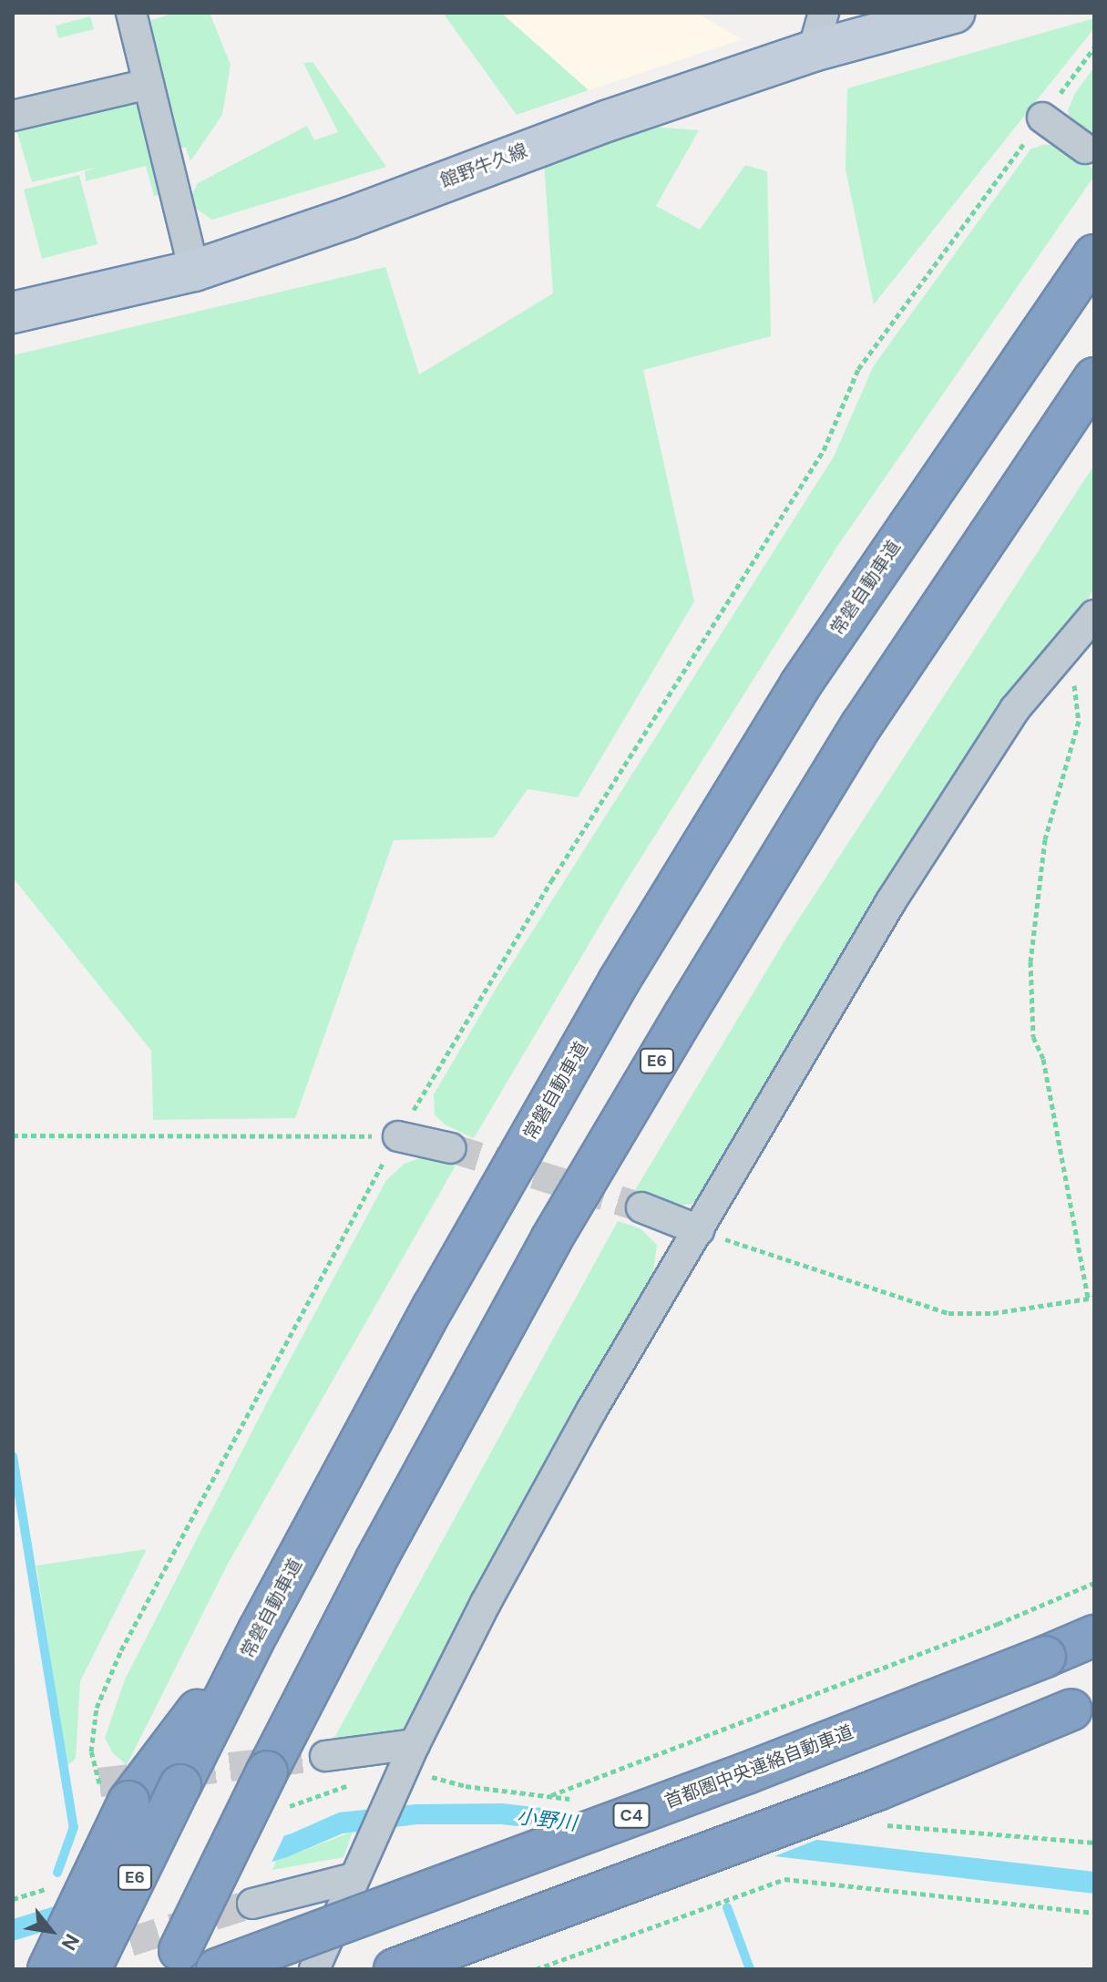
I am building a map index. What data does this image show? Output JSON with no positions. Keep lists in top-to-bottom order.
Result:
{
  "streets": {
    "highway": [
      "常磐自動車道",
      "E6",
      "首都圏中央連絡自動車道",
      "C4"
    ],
    "main road": ["館野牛久線"]
  },
  "water": ["小野川"],
  "north": "bottom right"
}
